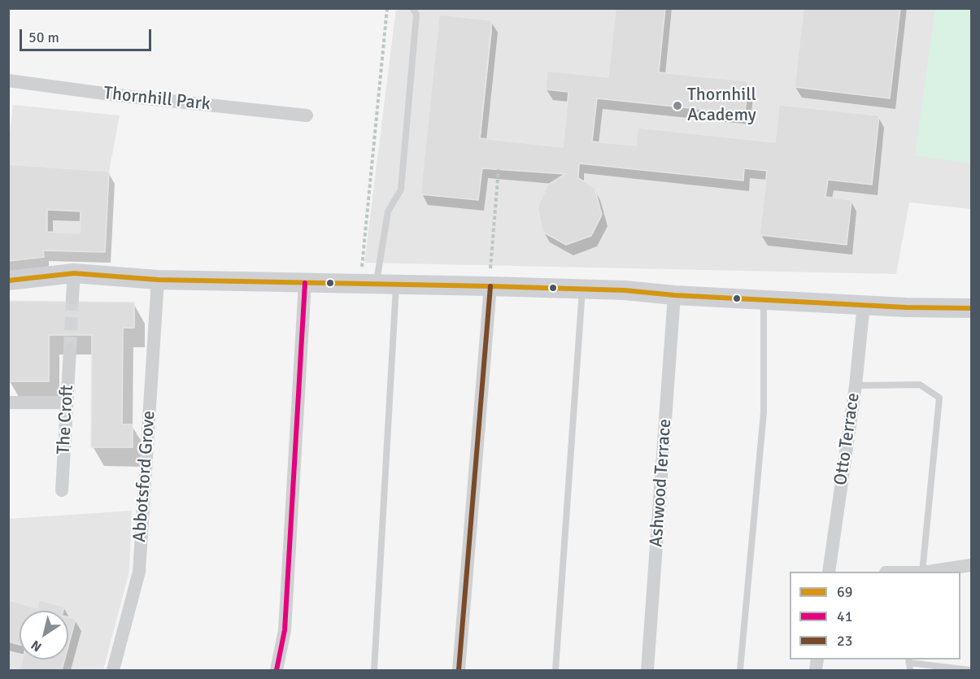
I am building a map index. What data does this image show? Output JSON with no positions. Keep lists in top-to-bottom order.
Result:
{
  "streets": {
    "street": [
      "Thornhill Park",
      "The Croft",
      "Otto Terrace",
      "Abbotsford Grove",
      "Ashwood Terrace"
    ]
  },
  "places": ["Thornhill Academy"],
  "lines": ["transit line 69", "transit line 41", "transit line 23"],
  "legend": ["69", "41", "23"],
  "scale_bar": "50 m",
  "north": "bottom left"
}
